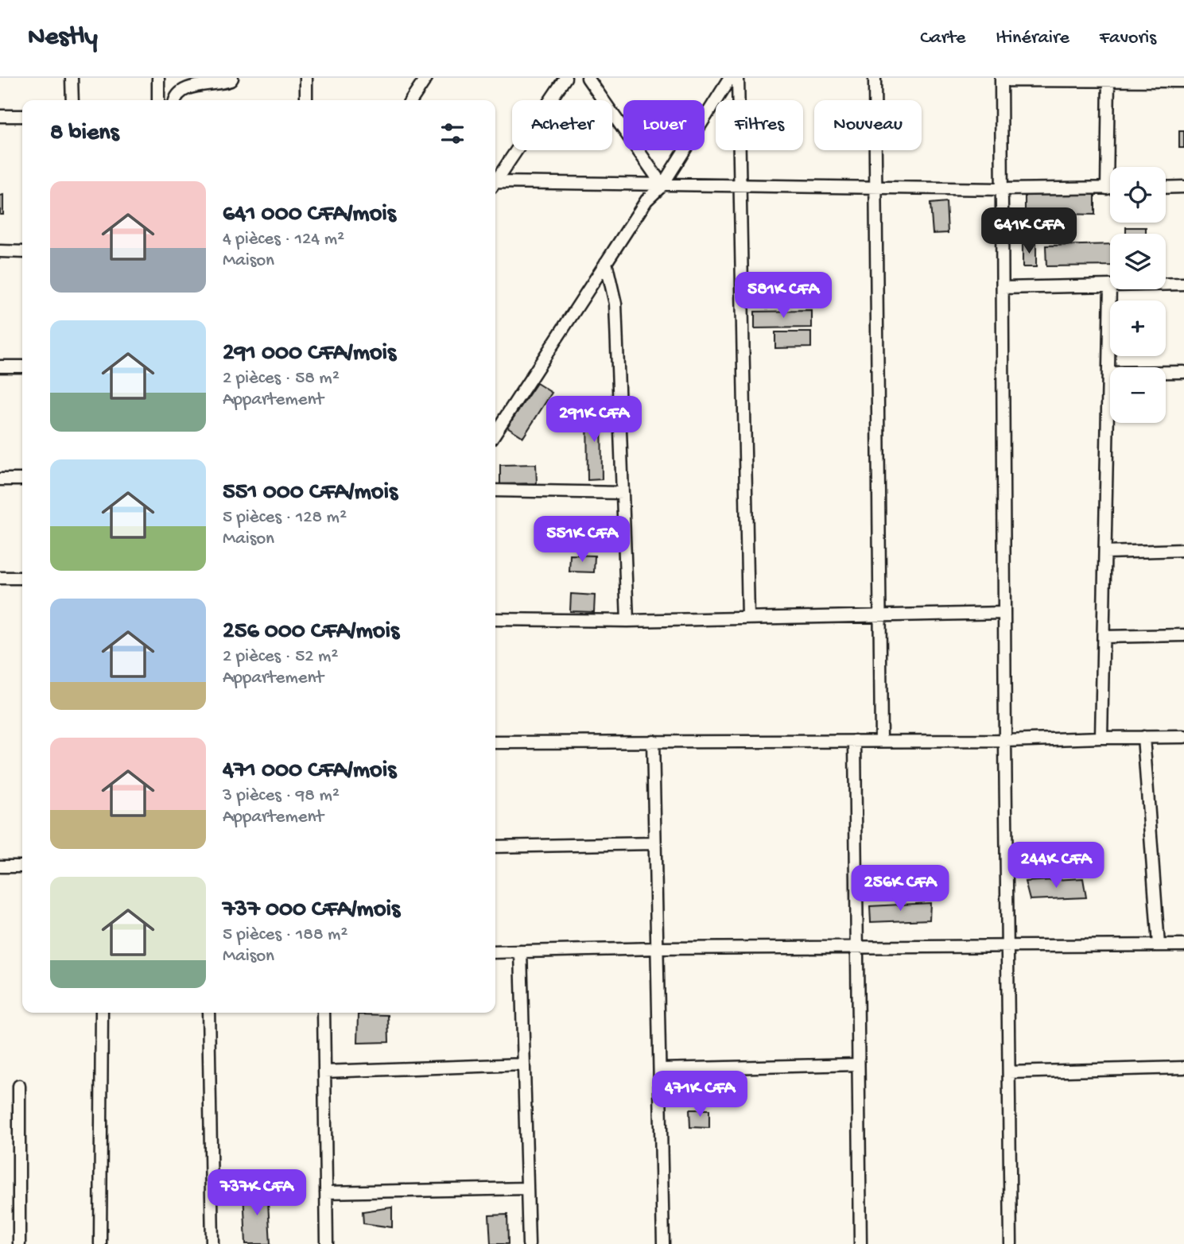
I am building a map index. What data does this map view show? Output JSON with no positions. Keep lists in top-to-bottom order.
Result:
{
  "page": {
    "header": "Nestly",
    "nav": ["Carte", "Itinéraire", "Favoris"],
    "chip": [
      "Acheter",
      "Louer",
      "Filtres",
      "Nouveau"
    ],
    "heading": "8 biens",
    "map_buttons": ["+", "−"],
    "list": [
      {
        "name": "641 000 CFA/mois",
        "note": "4 pièces · 124 m² · Maison"
      },
      {
        "name": "291 000 CFA/mois",
        "note": "2 pièces · 58 m² · Appartement"
      },
      {
        "name": "551 000 CFA/mois",
        "note": "5 pièces · 128 m² · Maison"
      },
      {
        "name": "256 000 CFA/mois",
        "note": "2 pièces · 52 m² · Appartement"
      },
      {
        "name": "471 000 CFA/mois",
        "note": "3 pièces · 98 m² · Appartement"
      },
      {
        "name": "737 000 CFA/mois",
        "note": "5 pièces · 188 m² · Maison"
      }
    ],
    "price": [
      "641K CFA",
      "581K CFA",
      "291K CFA",
      "551K CFA",
      "244K CFA",
      "256K CFA",
      "471K CFA",
      "737K CFA"
    ]
  }
}
